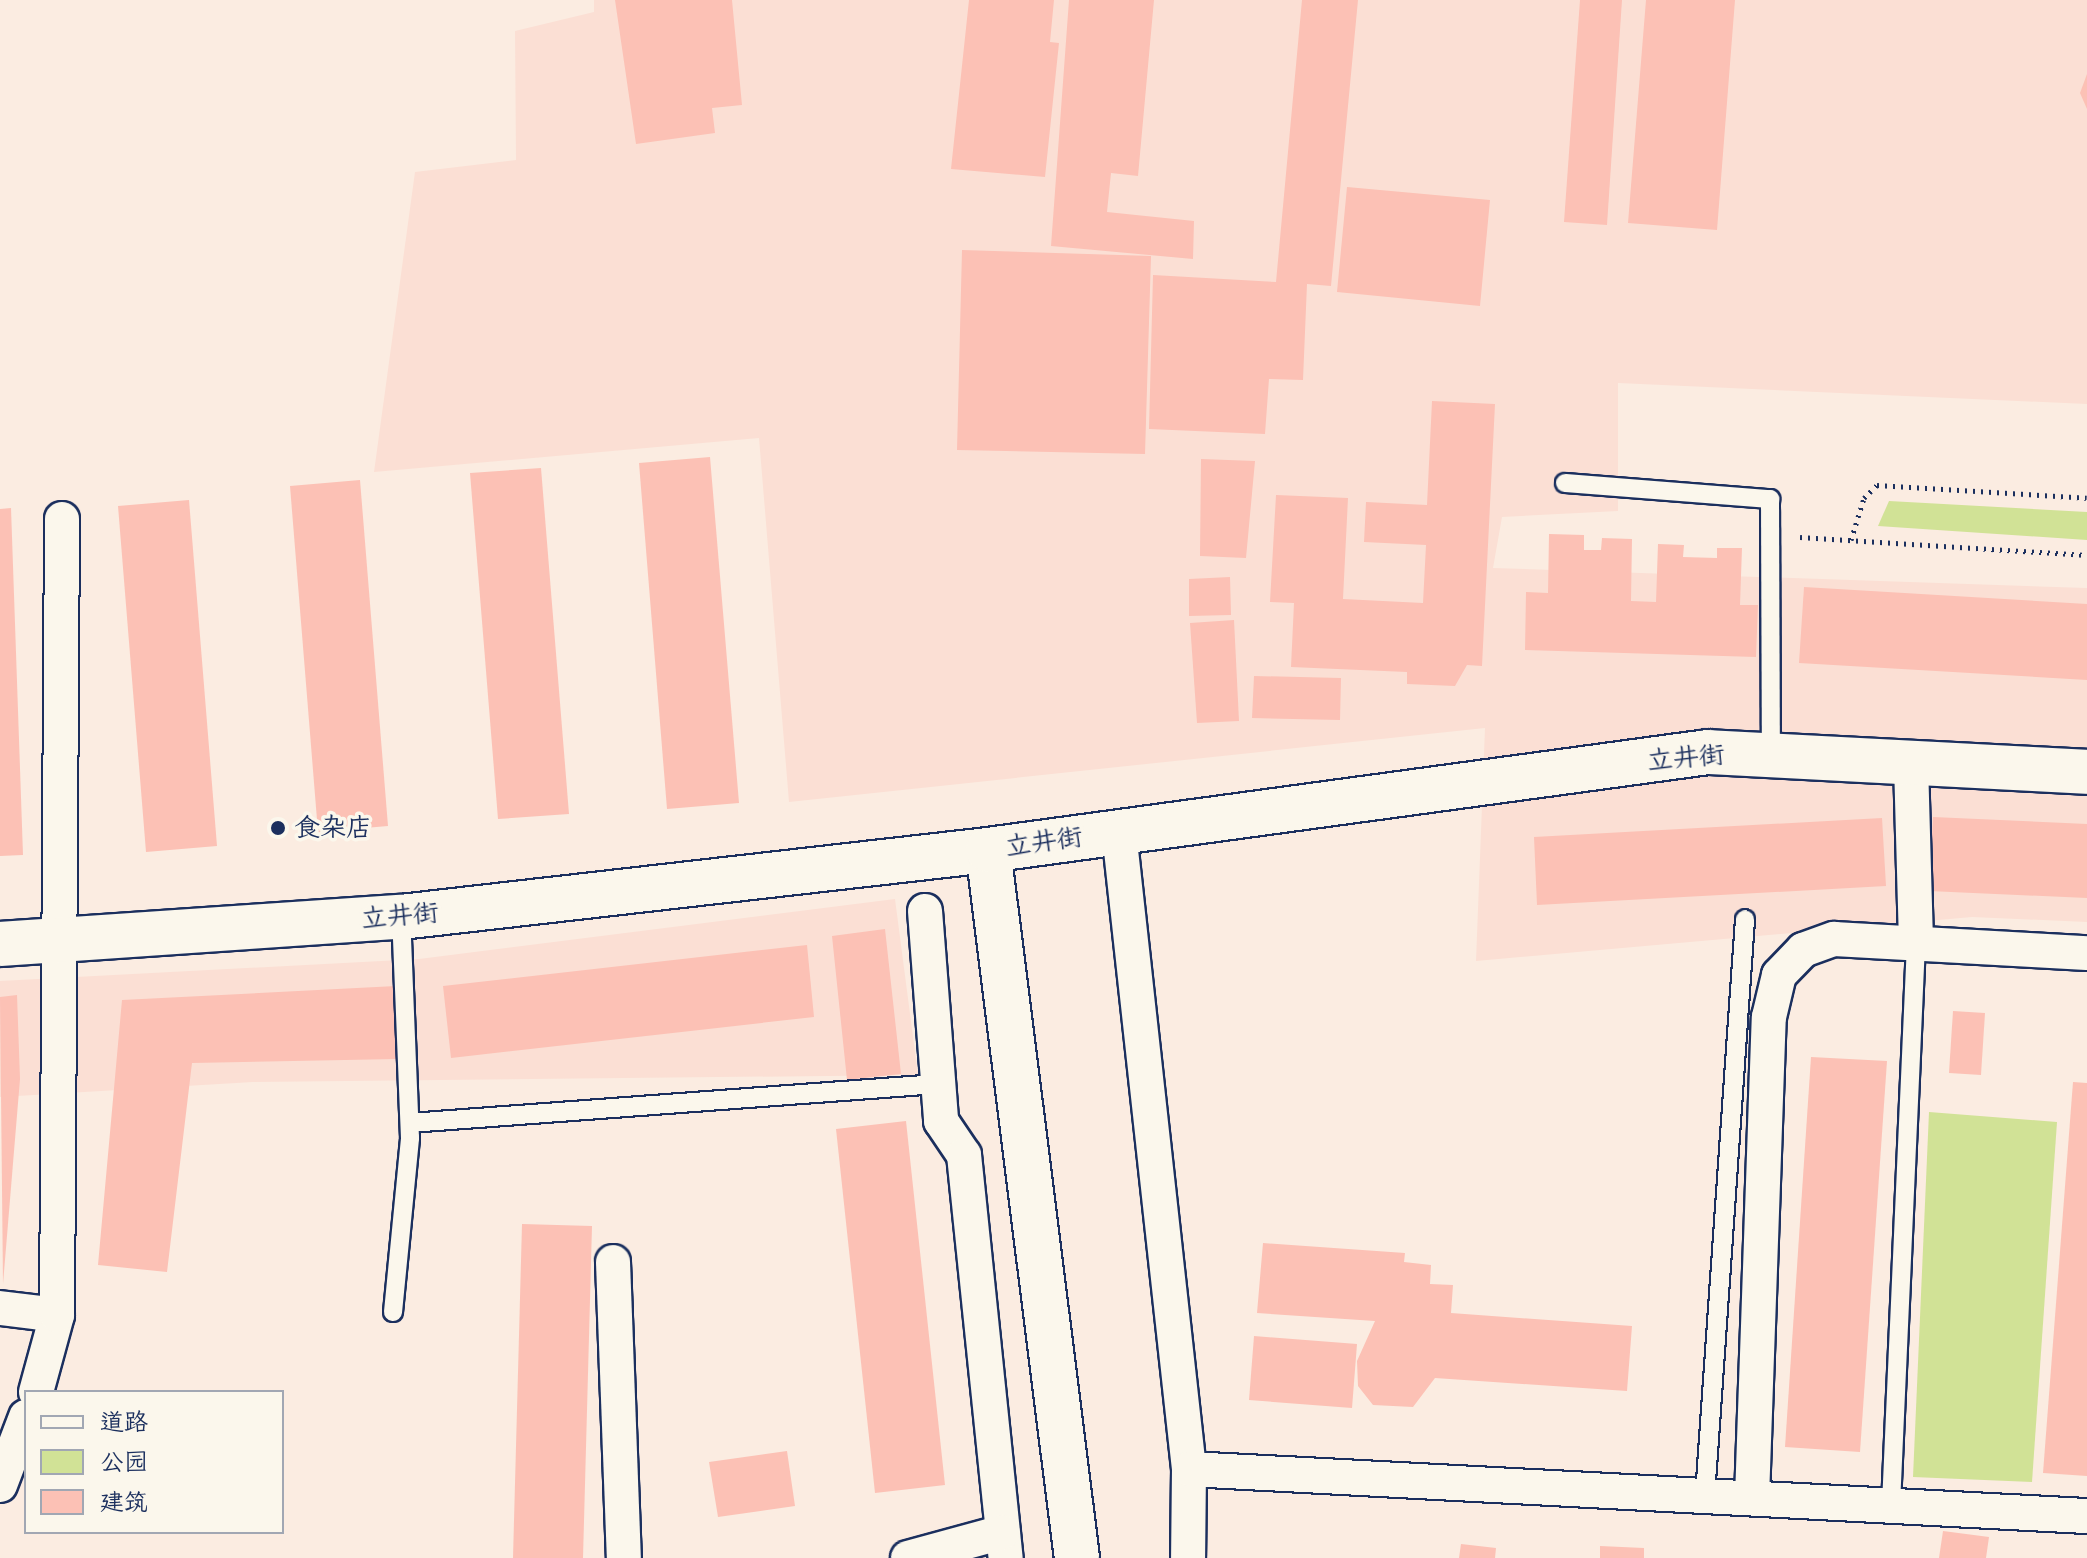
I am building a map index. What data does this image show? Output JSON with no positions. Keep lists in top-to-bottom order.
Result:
{
  "streets": {
    "street": ["立井街"]
  },
  "places": ["食杂店"],
  "legend": ["道路", "公园", "建筑"]
}
